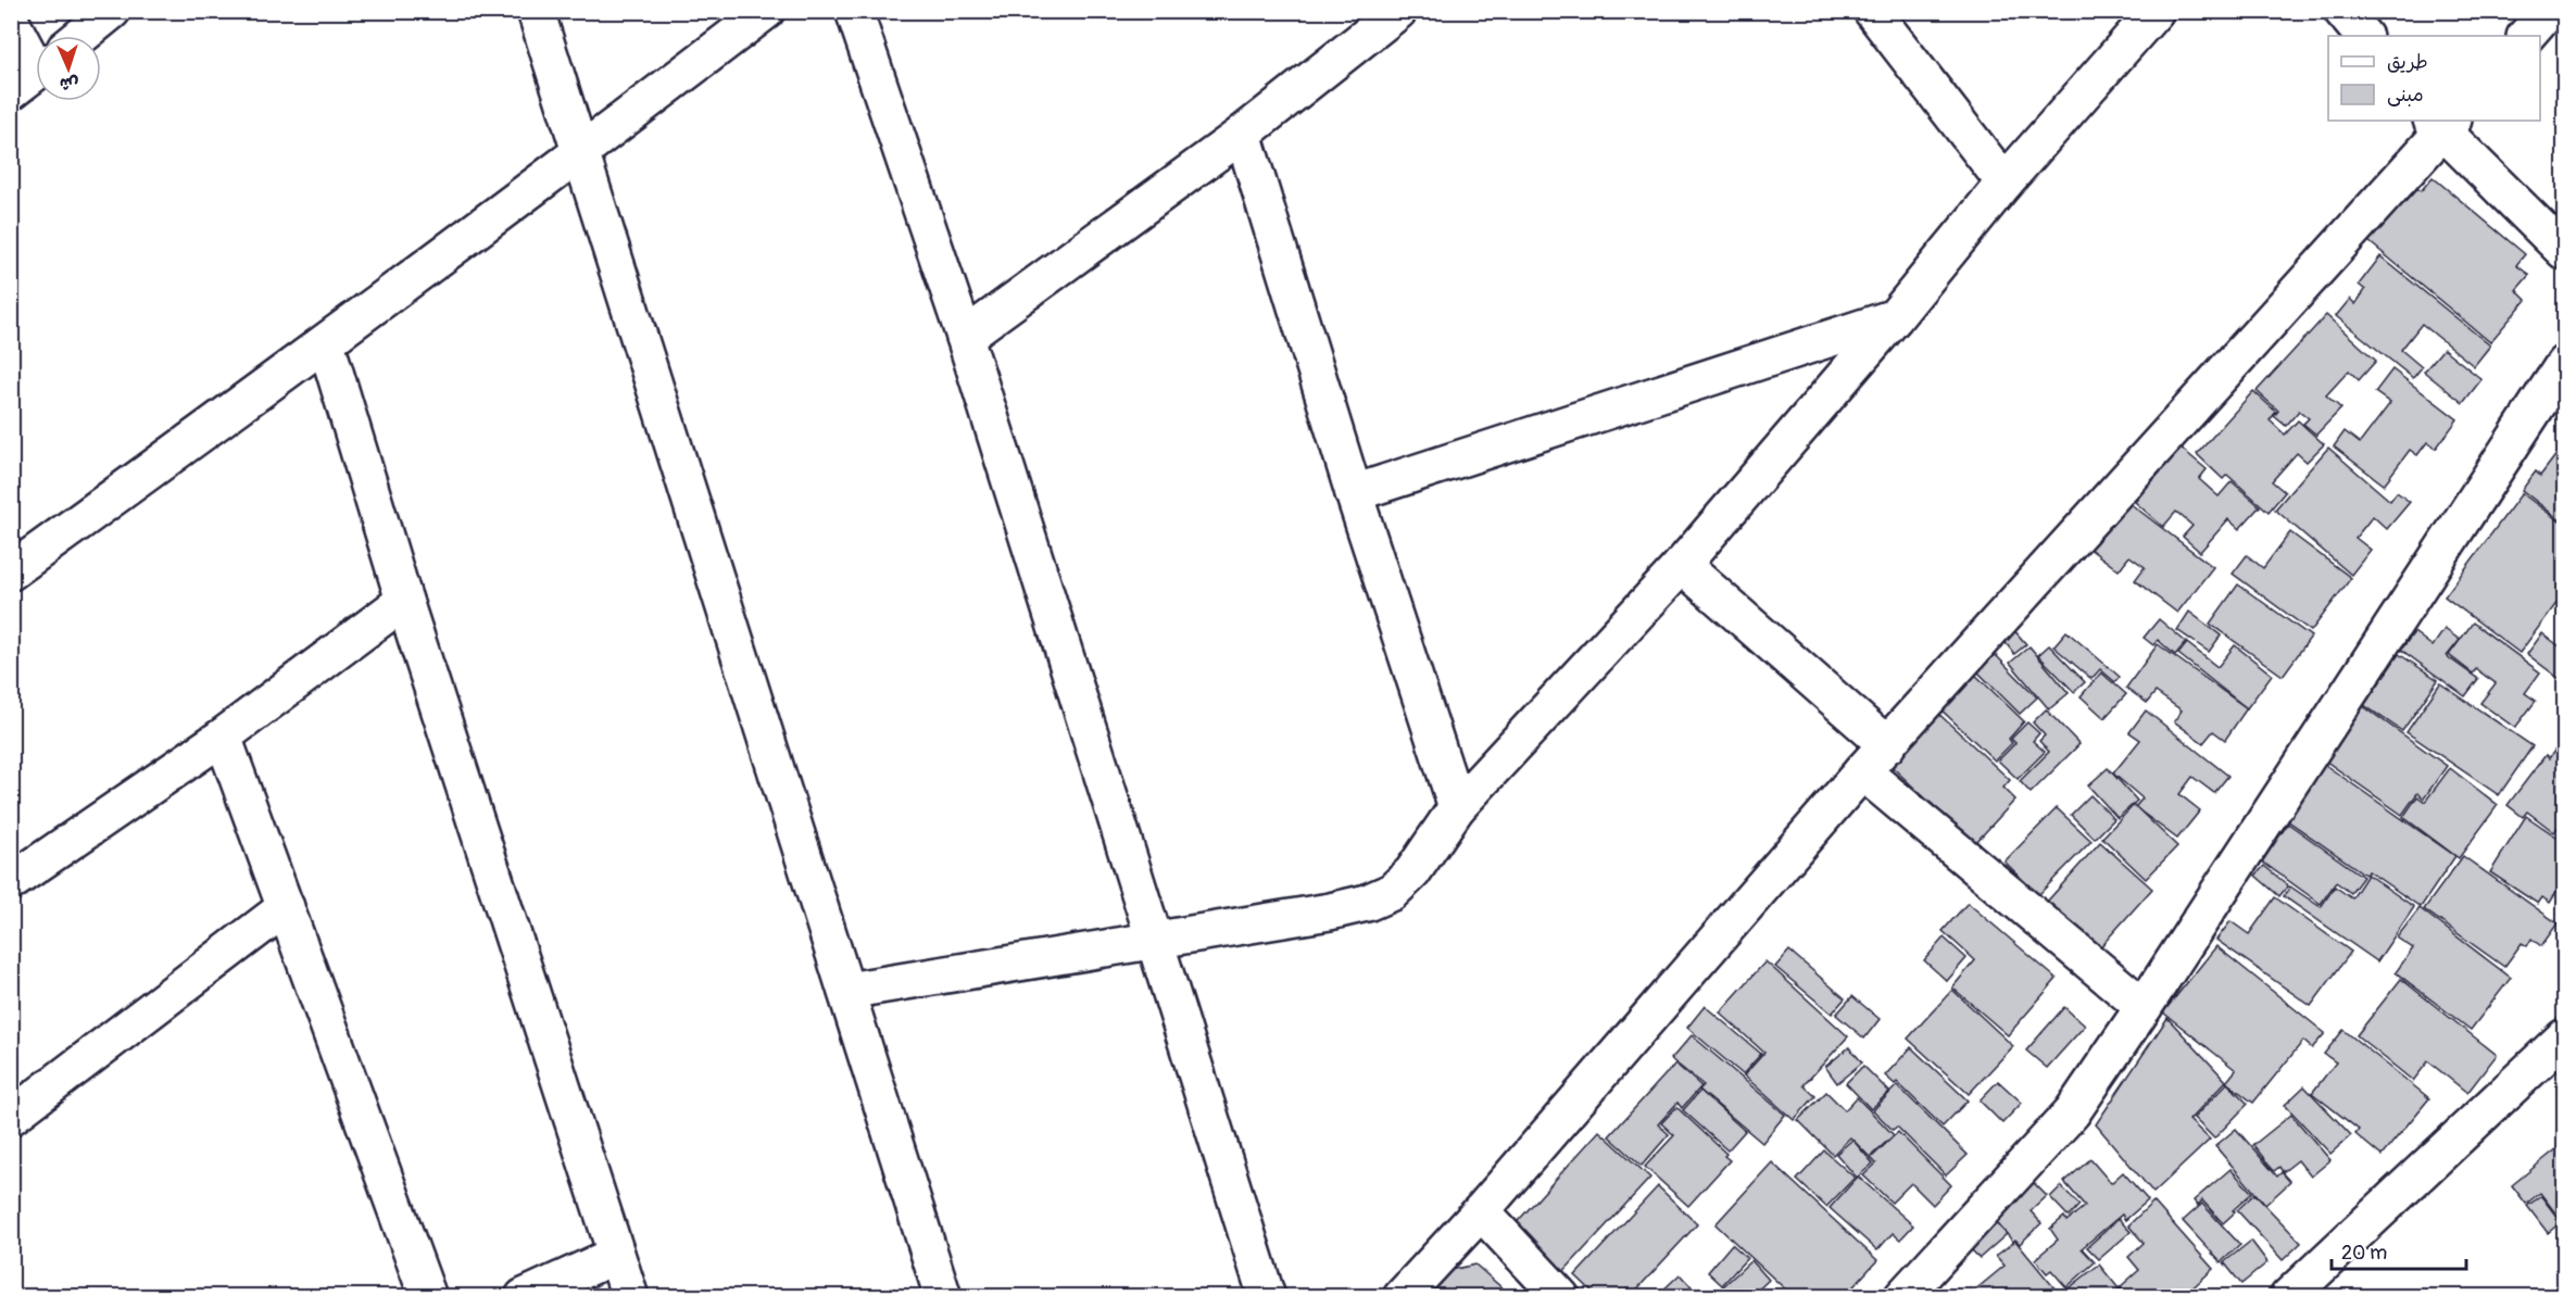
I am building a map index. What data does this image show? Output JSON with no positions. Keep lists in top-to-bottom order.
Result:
{
  "legend": ["طريق", "مبنى"],
  "scale_bar": "20 m",
  "north": "bottom"
}
